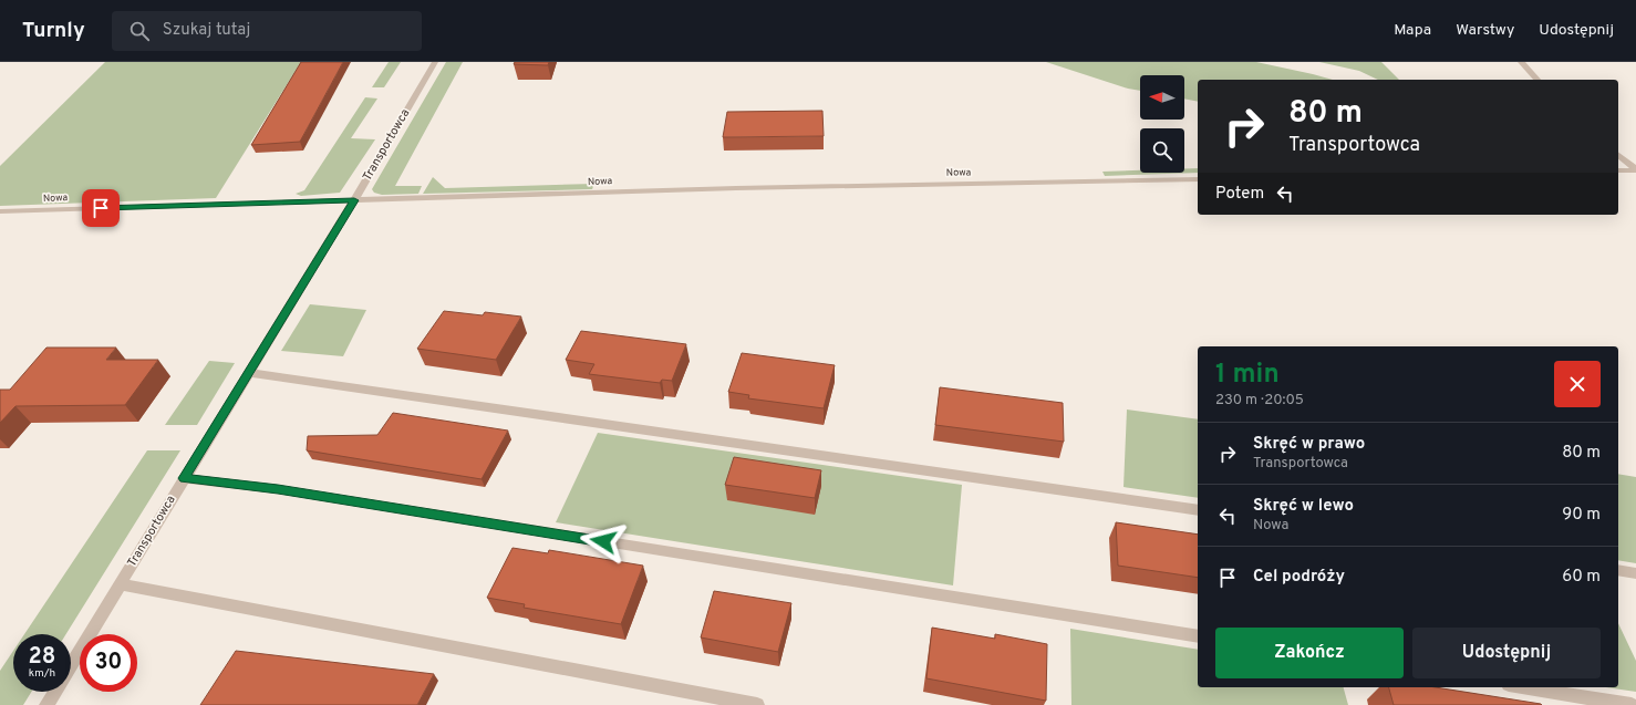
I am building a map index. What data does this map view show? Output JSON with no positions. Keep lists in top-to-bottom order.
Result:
{
  "streets": {
    "street": ["Transportowca", "Nowa"]
  },
  "crossings": [
    ["Transportowca", "Nowa"]
  ],
  "north": "left",
  "page": {
    "header": "Turnly",
    "search": "Szukaj tutaj",
    "nav": ["Mapa", "Warstwy", "Udostępnij"],
    "turn": ["80 m", "Transportowca"],
    "then": "Potem",
    "heading": ["1 min", "230 m · 20:05"],
    "list": [
      {
        "name": "Skręć w prawo",
        "note": "Transportowca",
        "value": "80 m"
      },
      {
        "name": "Skręć w lewo",
        "note": "Nowa",
        "value": "90 m"
      },
      {
        "name": "Cel podróży",
        "value": "60 m"
      }
    ],
    "buttons": ["Zakończ", "Udostępnij"],
    "speed": "28 km/h",
    "limit": "30"
  }
}
